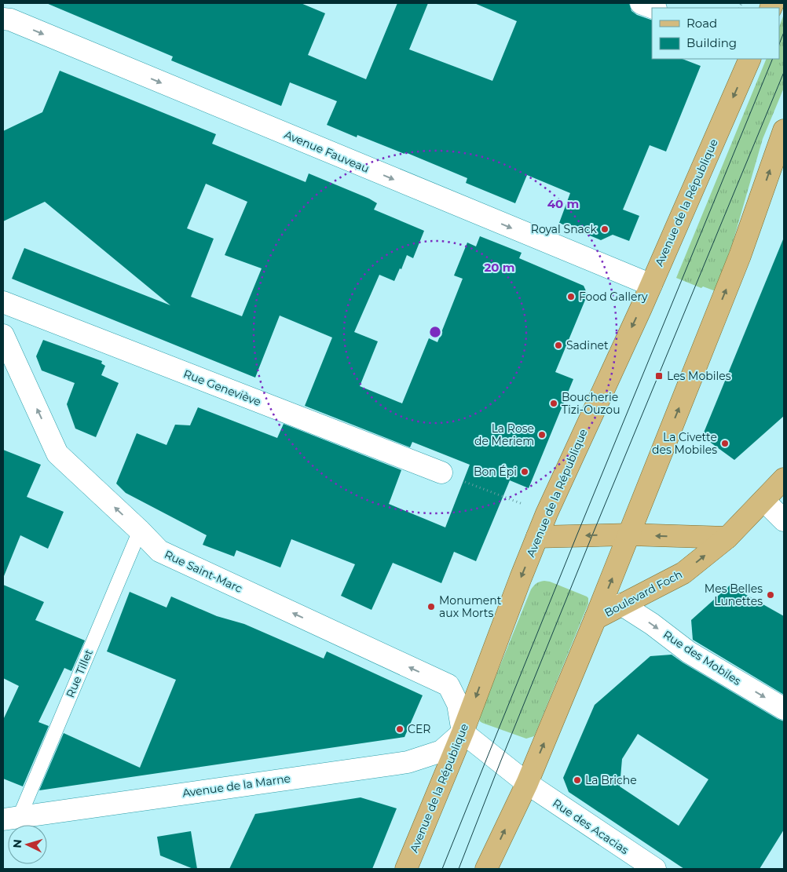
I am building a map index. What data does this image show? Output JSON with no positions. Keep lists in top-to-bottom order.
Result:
{
  "streets": {
    "main road": ["Avenue de la République", "Boulevard Foch"],
    "street": [
      "Avenue Fauveau",
      "Rue Geneviève",
      "Rue Saint-Marc",
      "Rue des Mobiles",
      "Avenue de la Marne",
      "Rue des Acacias"
    ],
    "lane": ["Rue Tillet"]
  },
  "crossings": [
    ["Avenue Fauveau", "Avenue de la République"],
    ["Avenue de la République", "Rue Saint-Marc"],
    ["Avenue de la République", "Avenue de la Marne"],
    ["Avenue de la République", "Rue des Acacias"],
    ["Rue Saint-Marc", "Rue Tillet"],
    ["Rue Saint-Marc", "Avenue de la Marne"],
    ["Rue Saint-Marc", "Rue des Acacias"],
    ["Boulevard Foch", "Rue des Mobiles"],
    ["Rue Tillet", "Avenue de la Marne"],
    ["Avenue de la Marne", "Rue des Acacias"]
  ],
  "one_way": [
    "Avenue Fauveau",
    "Rue Saint-Marc",
    "Boulevard Foch",
    "Rue des Mobiles"
  ],
  "places": {
    "other": [
      "Royal Snack",
      "Food Gallery",
      "Sadinet",
      "Boucherie Tizi-Ouzou",
      "La Rose de Meriem",
      "La Civette des Mobiles",
      "Bon Épi",
      "Mes Belles Lunettes",
      "Monument aux Morts",
      "CER",
      "La Briche"
    ],
    "transit": ["Les Mobiles"]
  },
  "legend": ["Road", "Building"],
  "north": "left",
  "rings": ["40 m", "20 m"]
}
